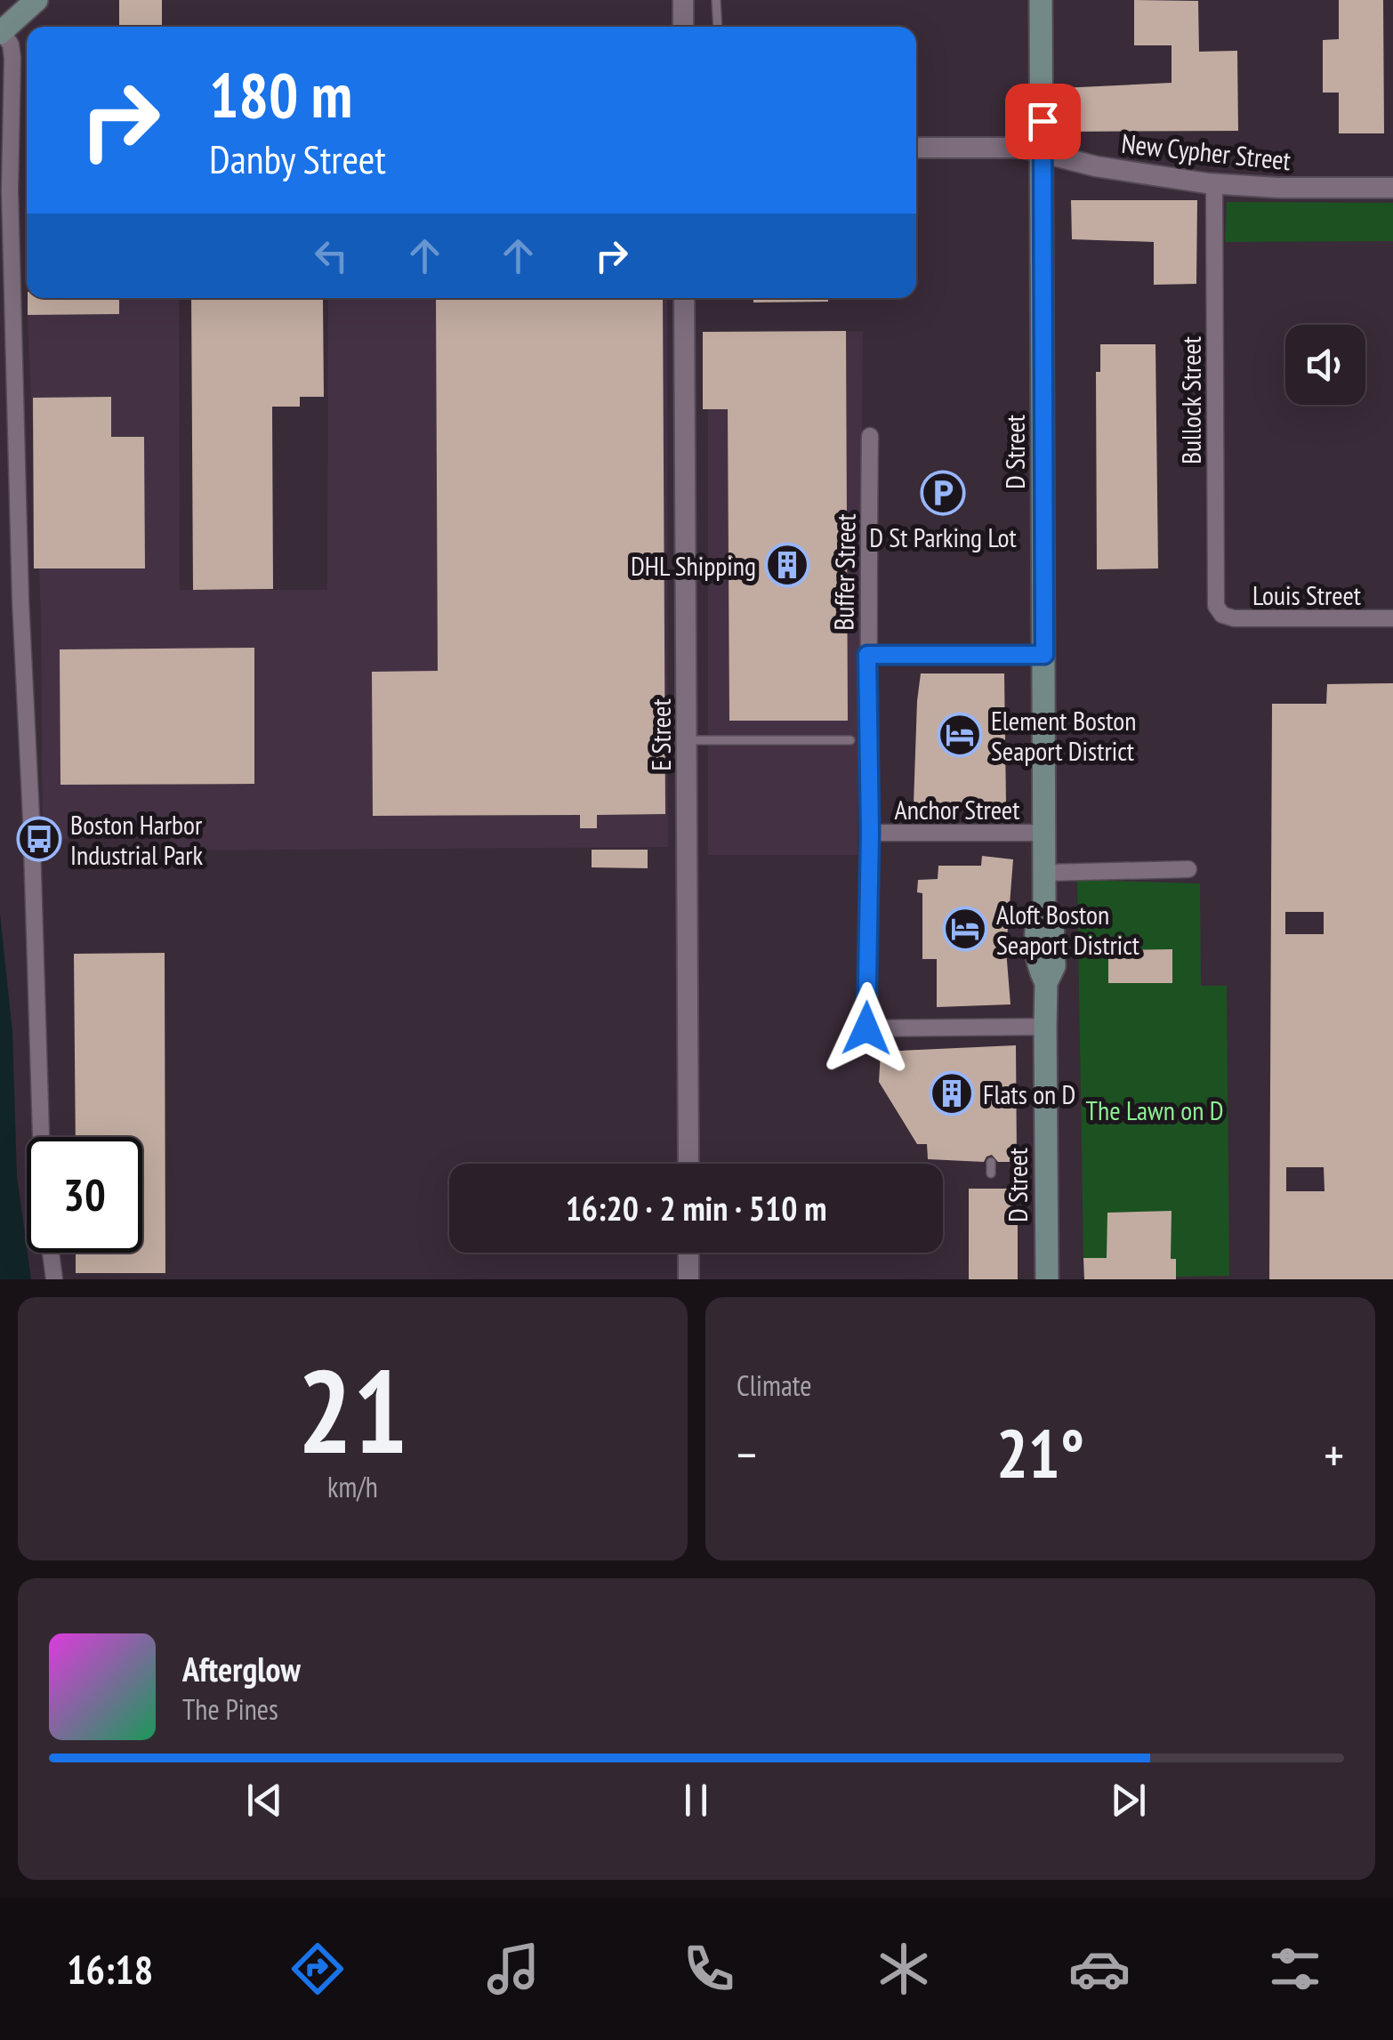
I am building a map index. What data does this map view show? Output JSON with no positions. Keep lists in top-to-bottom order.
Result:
{
  "streets": {
    "main road": ["D Street"],
    "street": [
      "New Cypher Street",
      "Bullock Street",
      "Buffer Street",
      "Louis Street",
      "E Street",
      "Anchor Street"
    ]
  },
  "crossings": [
    ["New Cypher Street", "Bullock Street"],
    ["New Cypher Street", "D Street"],
    ["Bullock Street", "Louis Street"],
    ["D Street", "Buffer Street"],
    ["D Street", "Anchor Street"],
    ["Buffer Street", "Anchor Street"]
  ],
  "parks": ["The Lawn on D"],
  "places": {
    "parking": ["D St Parking Lot"],
    "building": ["DHL Shipping", "Flats on D"],
    "hotel": ["Element Boston Seaport District", "Aloft Boston Seaport District"],
    "bus stop": ["Boston Harbor Industrial Park"]
  },
  "page": {
    "turn": ["180 m", "Danby Street"],
    "limit": "30",
    "trip": "16:20 · 2 min · 510 m",
    "tile": [
      ["21", "km/h"],
      "Climate"
    ],
    "heat": ["−", "21°", "+"],
    "song": ["Afterglow", "The Pines"],
    "tabs": "16:18"
  }
}
